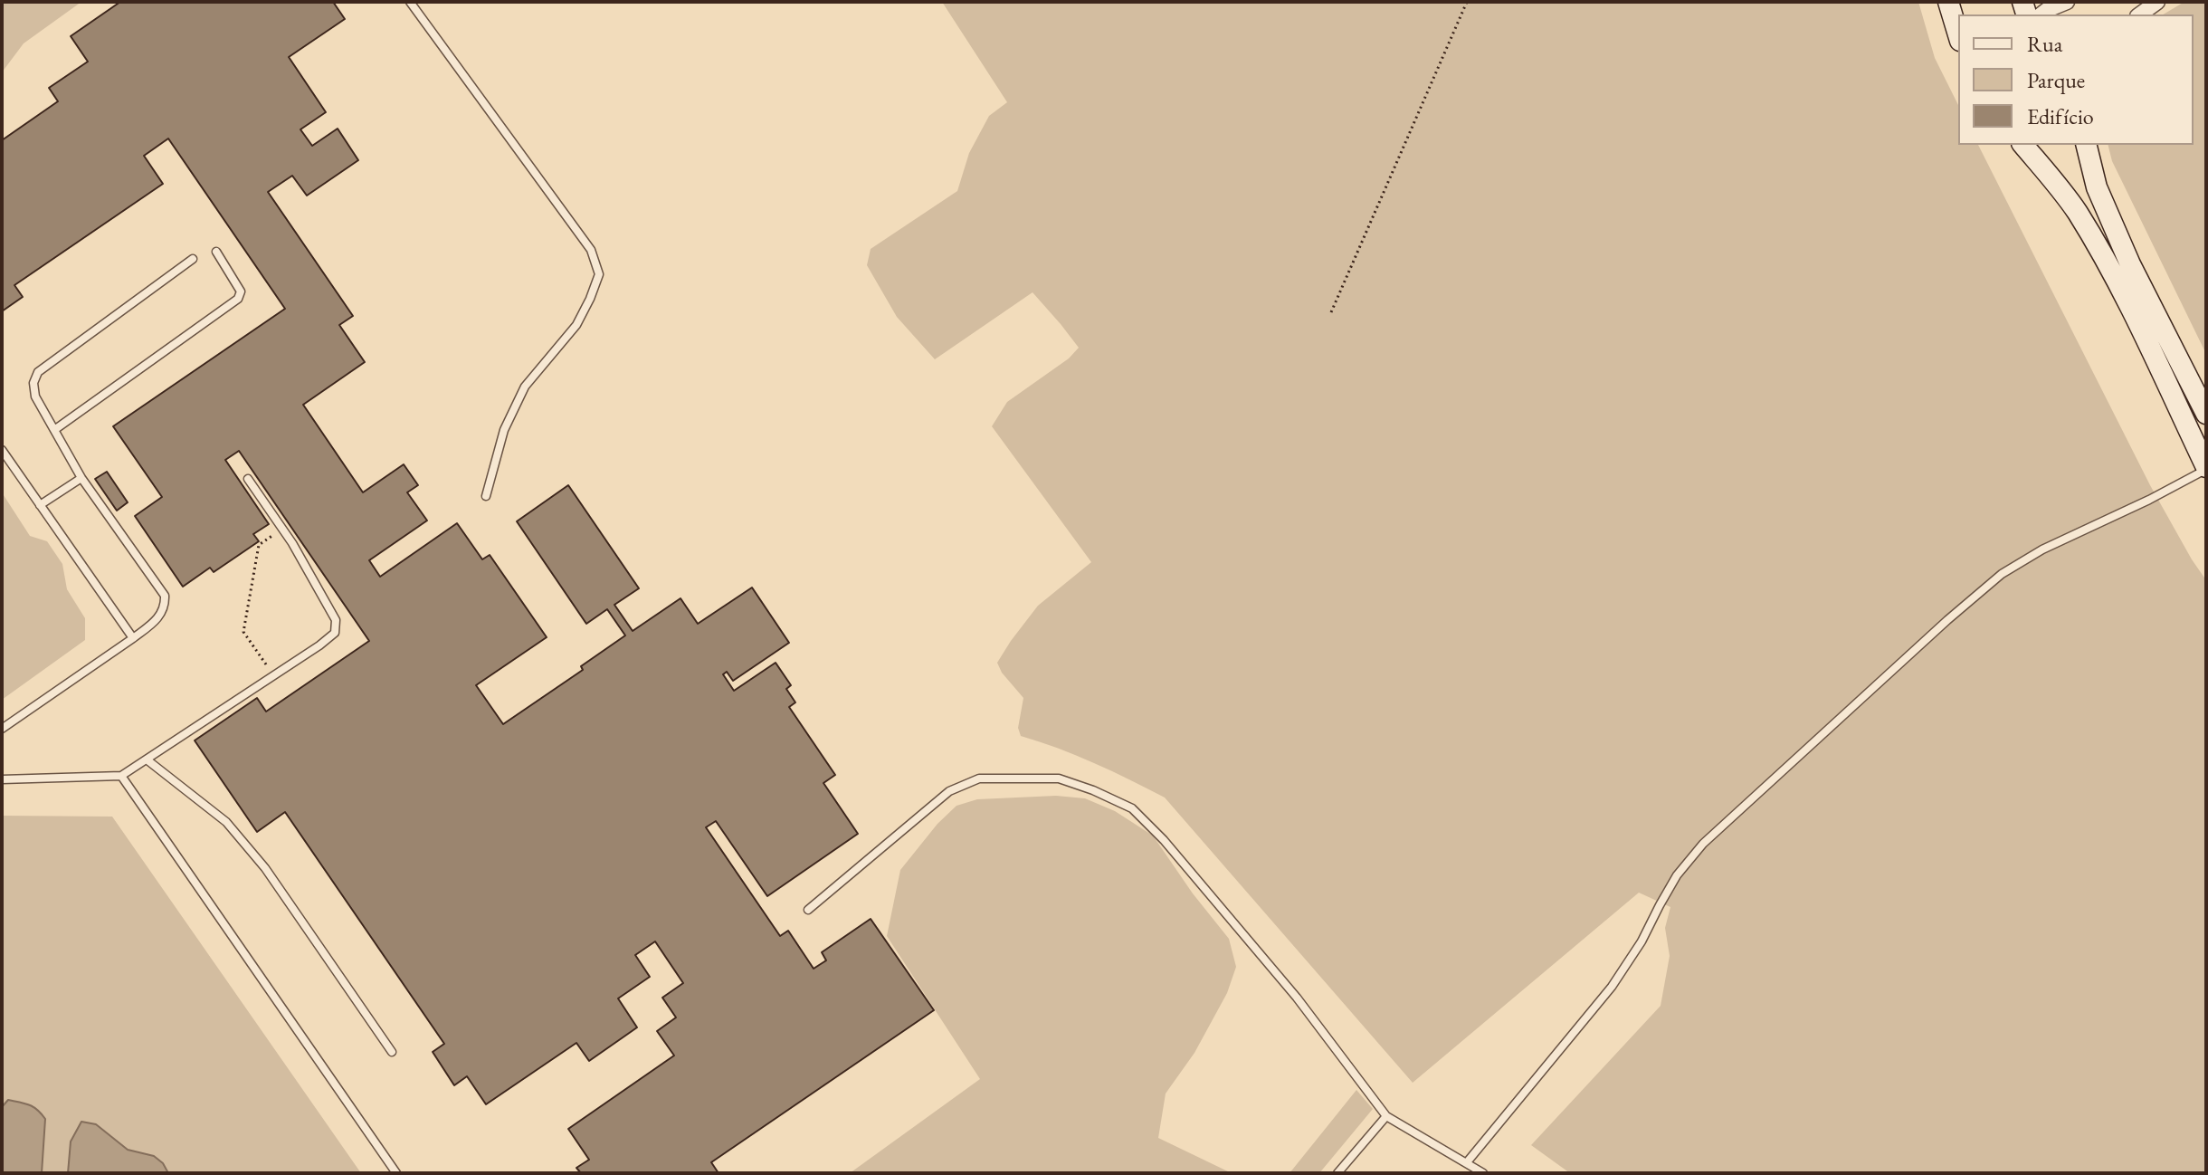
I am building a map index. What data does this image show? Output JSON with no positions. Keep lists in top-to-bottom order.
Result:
{
  "legend": ["Rua", "Parque", "Edifício"]
}
